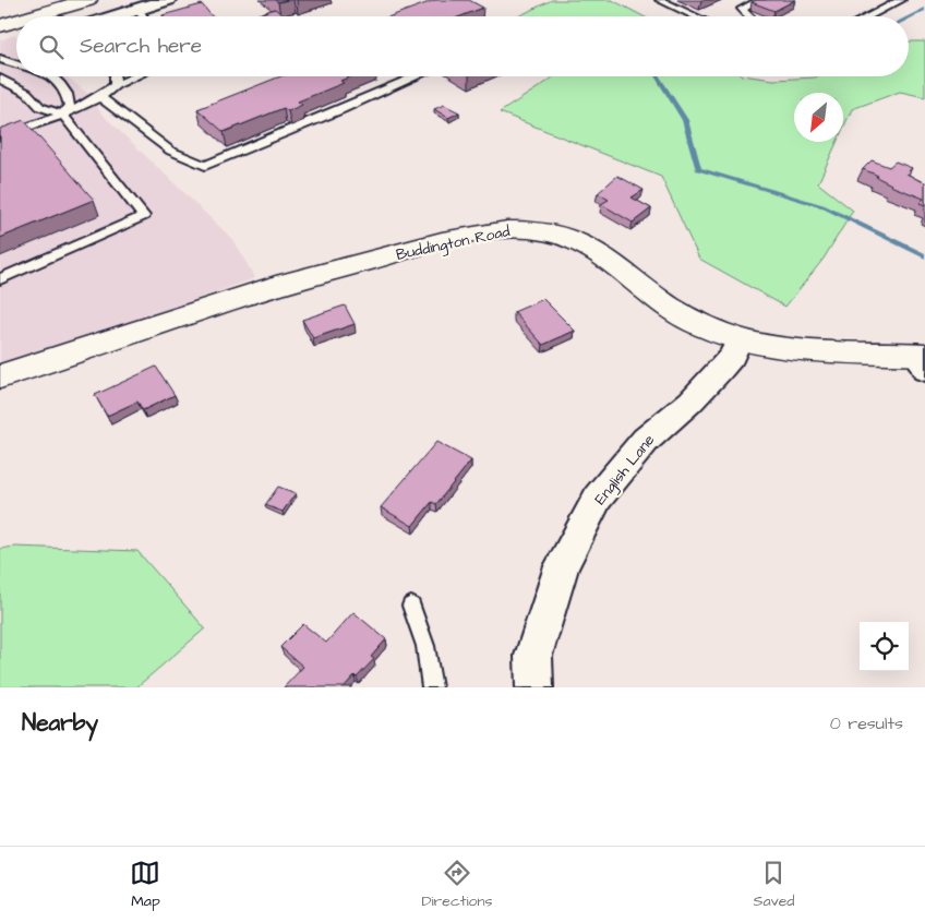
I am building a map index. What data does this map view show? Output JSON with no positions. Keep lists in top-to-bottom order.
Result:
{
  "streets": {
    "street": ["Buddington Road", "English Lane"]
  },
  "crossings": [
    ["Buddington Road", "English Lane"]
  ],
  "north": "bottom left",
  "page": {
    "search": "Search here",
    "heading": ["Nearby", "0 results"],
    "nav": ["Map", "Directions", "Saved"]
  }
}
